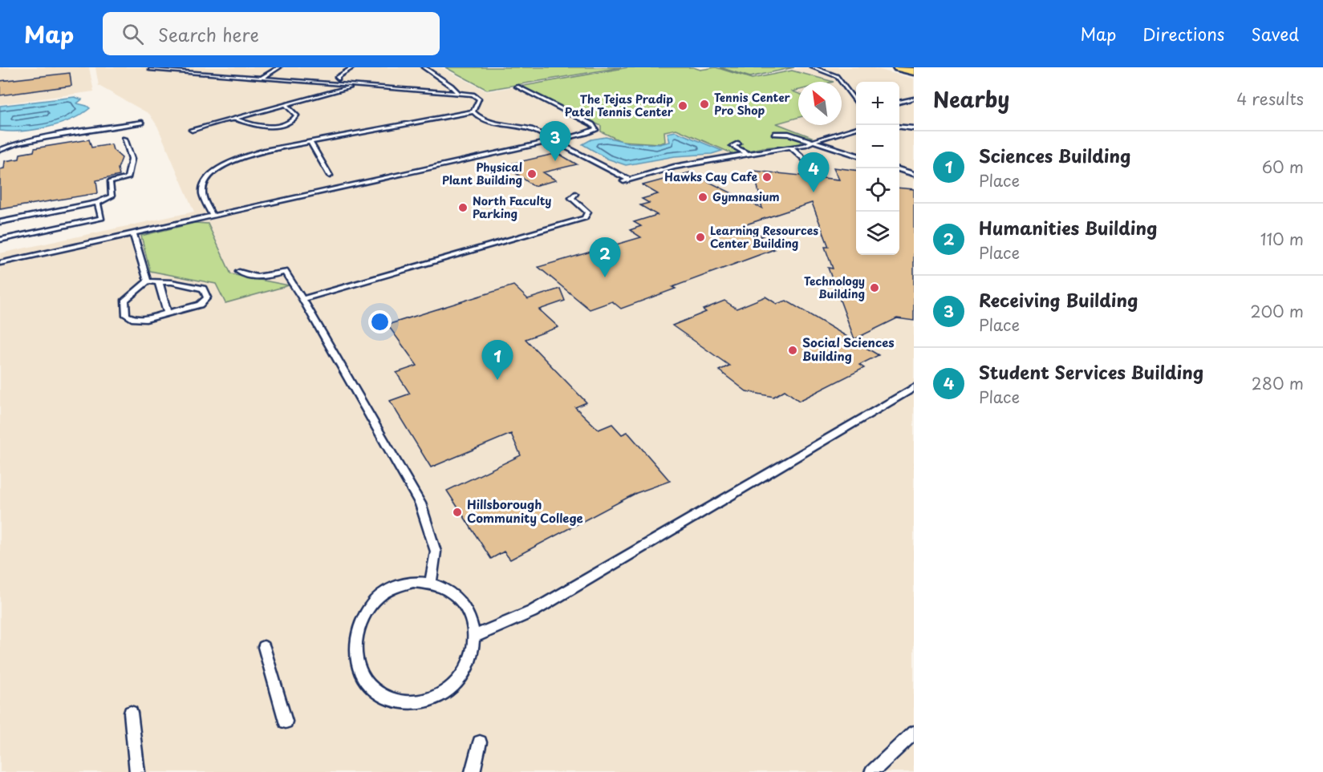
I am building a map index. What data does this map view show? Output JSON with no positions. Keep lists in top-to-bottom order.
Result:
{
  "places": [
    "Tennis Center Pro Shop",
    "The Tejas Pradip Patel Tennis Center",
    "Physical Plant Building",
    "Hawks Cay Cafe",
    "Gymnasium",
    "North Faculty Parking",
    "Learning Resources Center Building",
    "Technology Building",
    "Social Sciences Building",
    "Hillsborough Community College"
  ],
  "north": "top left",
  "page": {
    "header": "Map",
    "search": "Search here",
    "nav": ["Map", "Directions", "Saved"],
    "heading": ["Nearby", "4 results"],
    "map_buttons": ["+", "−"],
    "pins": [
      "3",
      "4",
      "2",
      "1"
    ],
    "list": [
      {
        "mark": "1",
        "name": "Sciences Building",
        "note": "Place",
        "value": "60 m"
      },
      {
        "mark": "2",
        "name": "Humanities Building",
        "note": "Place",
        "value": "110 m"
      },
      {
        "mark": "3",
        "name": "Receiving Building",
        "note": "Place",
        "value": "200 m"
      },
      {
        "mark": "4",
        "name": "Student Services Building",
        "note": "Place",
        "value": "280 m"
      }
    ]
  }
}
